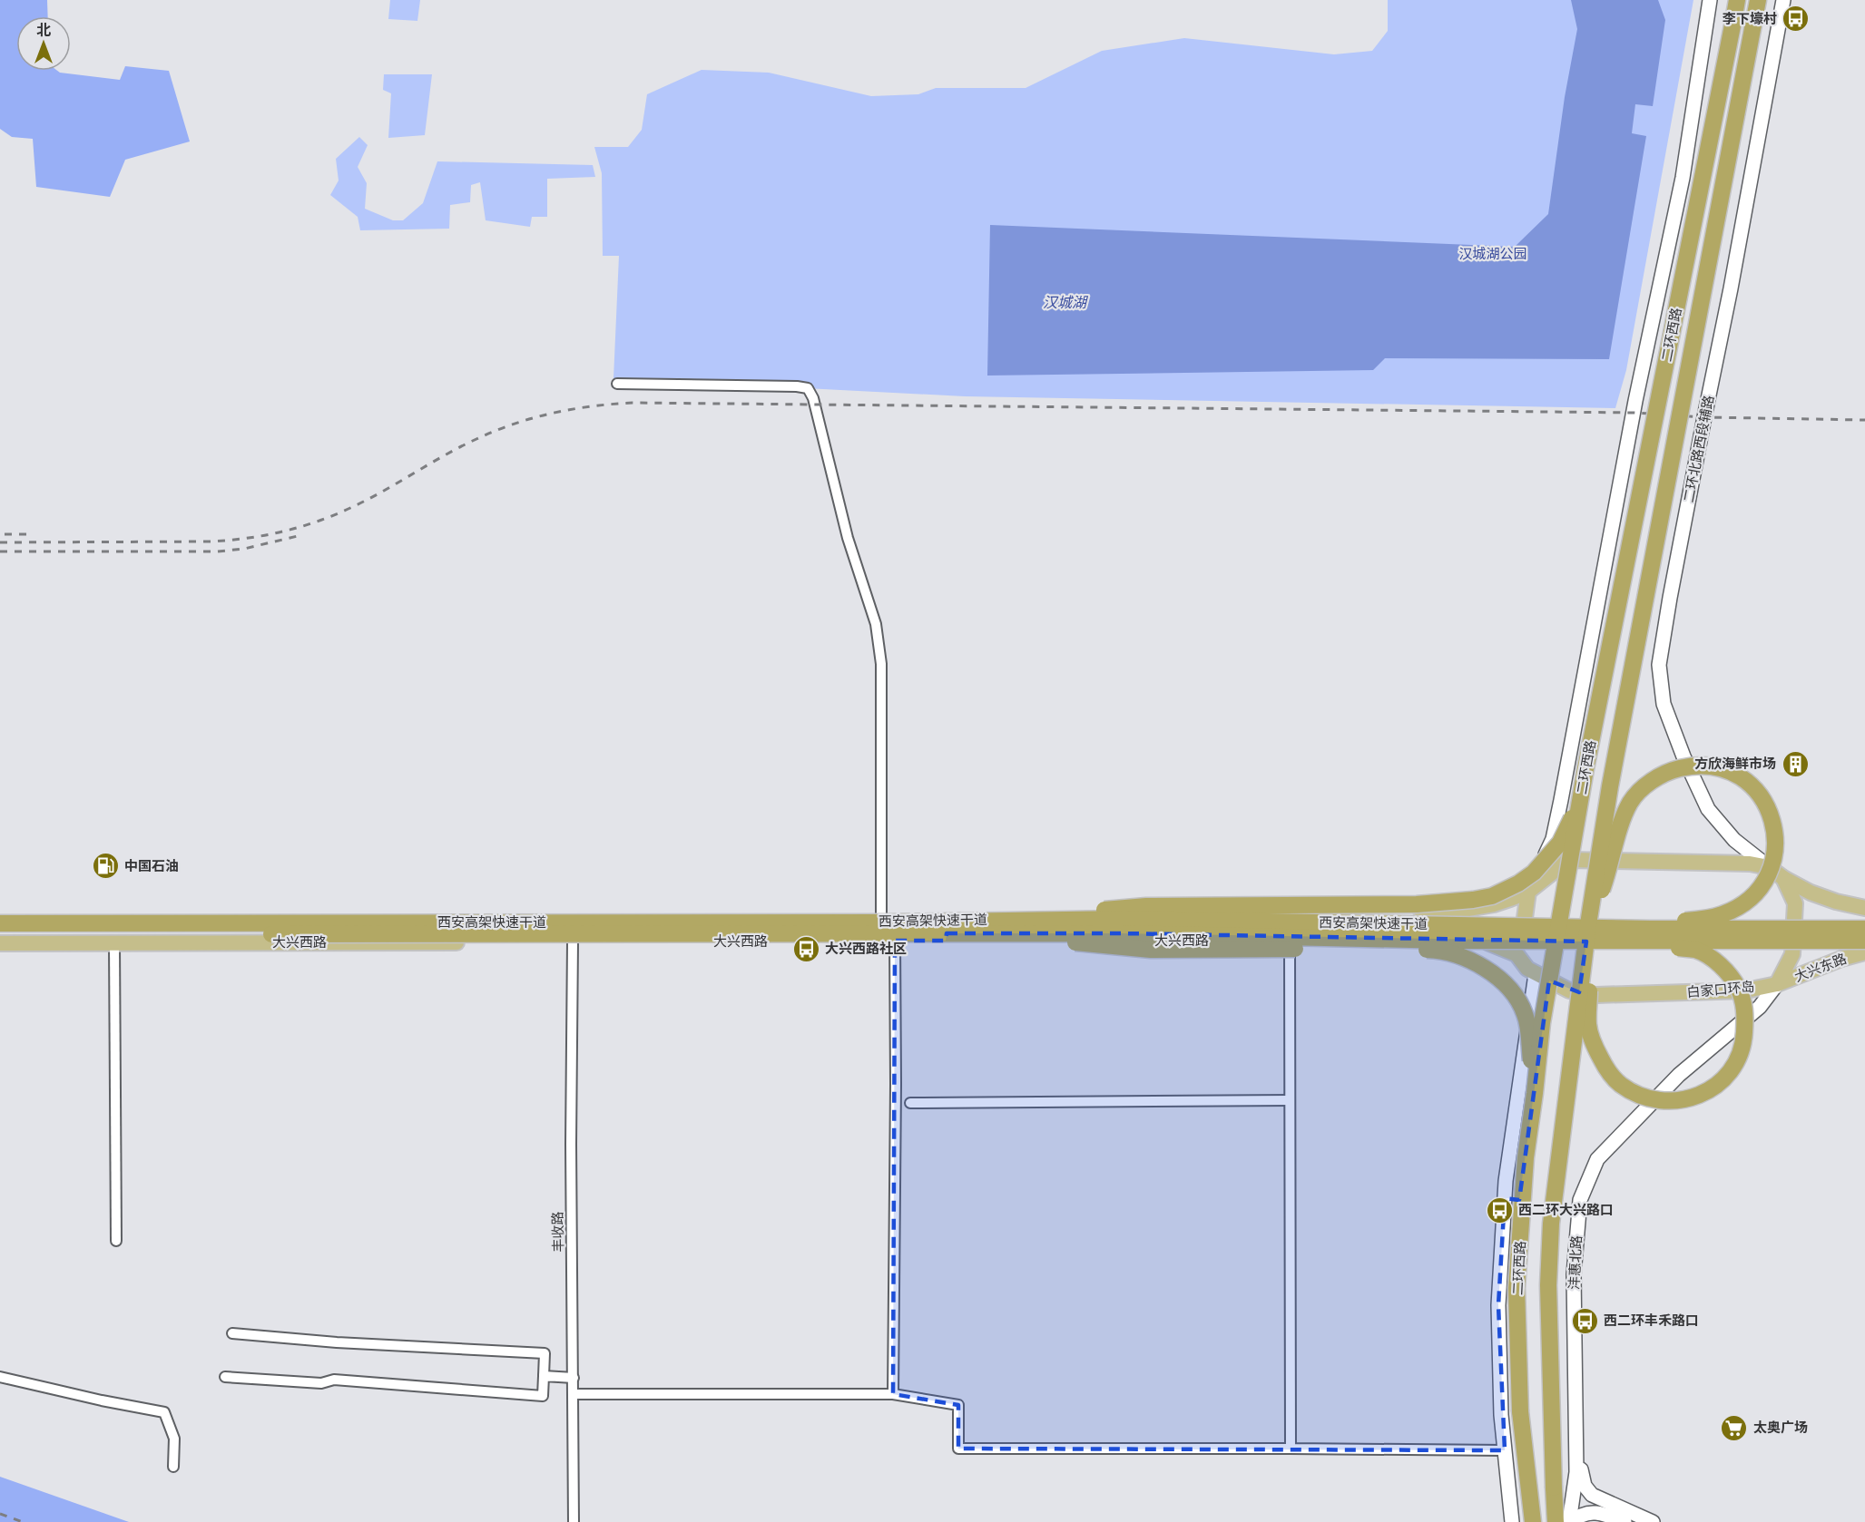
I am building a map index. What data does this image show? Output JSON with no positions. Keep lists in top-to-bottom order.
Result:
{
  "streets": {
    "highway": ["二环西路", "西安高架快速干道"],
    "main road": [
      "二环北路西段辅路",
      "大兴西路",
      "大兴东路",
      "白家口环岛",
      "沣惠北路"
    ],
    "street": ["丰收路"]
  },
  "crossings": [
    ["大兴西路", "白家口环岛"],
    ["大兴西路", "丰收路"],
    ["大兴东路", "白家口环岛"],
    ["大兴东路", "沣惠北路"],
    ["白家口环岛", "沣惠北路"]
  ],
  "water": ["汉城湖"],
  "parks": ["汉城湖公园"],
  "places": {
    "bus stop": [
      "李下壕村",
      "大兴西路社区",
      "西二环大兴路口",
      "西二环丰禾路口"
    ],
    "building": ["方欣海鲜市场"],
    "fuel station": ["中国石油"],
    "supermarket": ["太奥广场"]
  },
  "north": "top"
}
